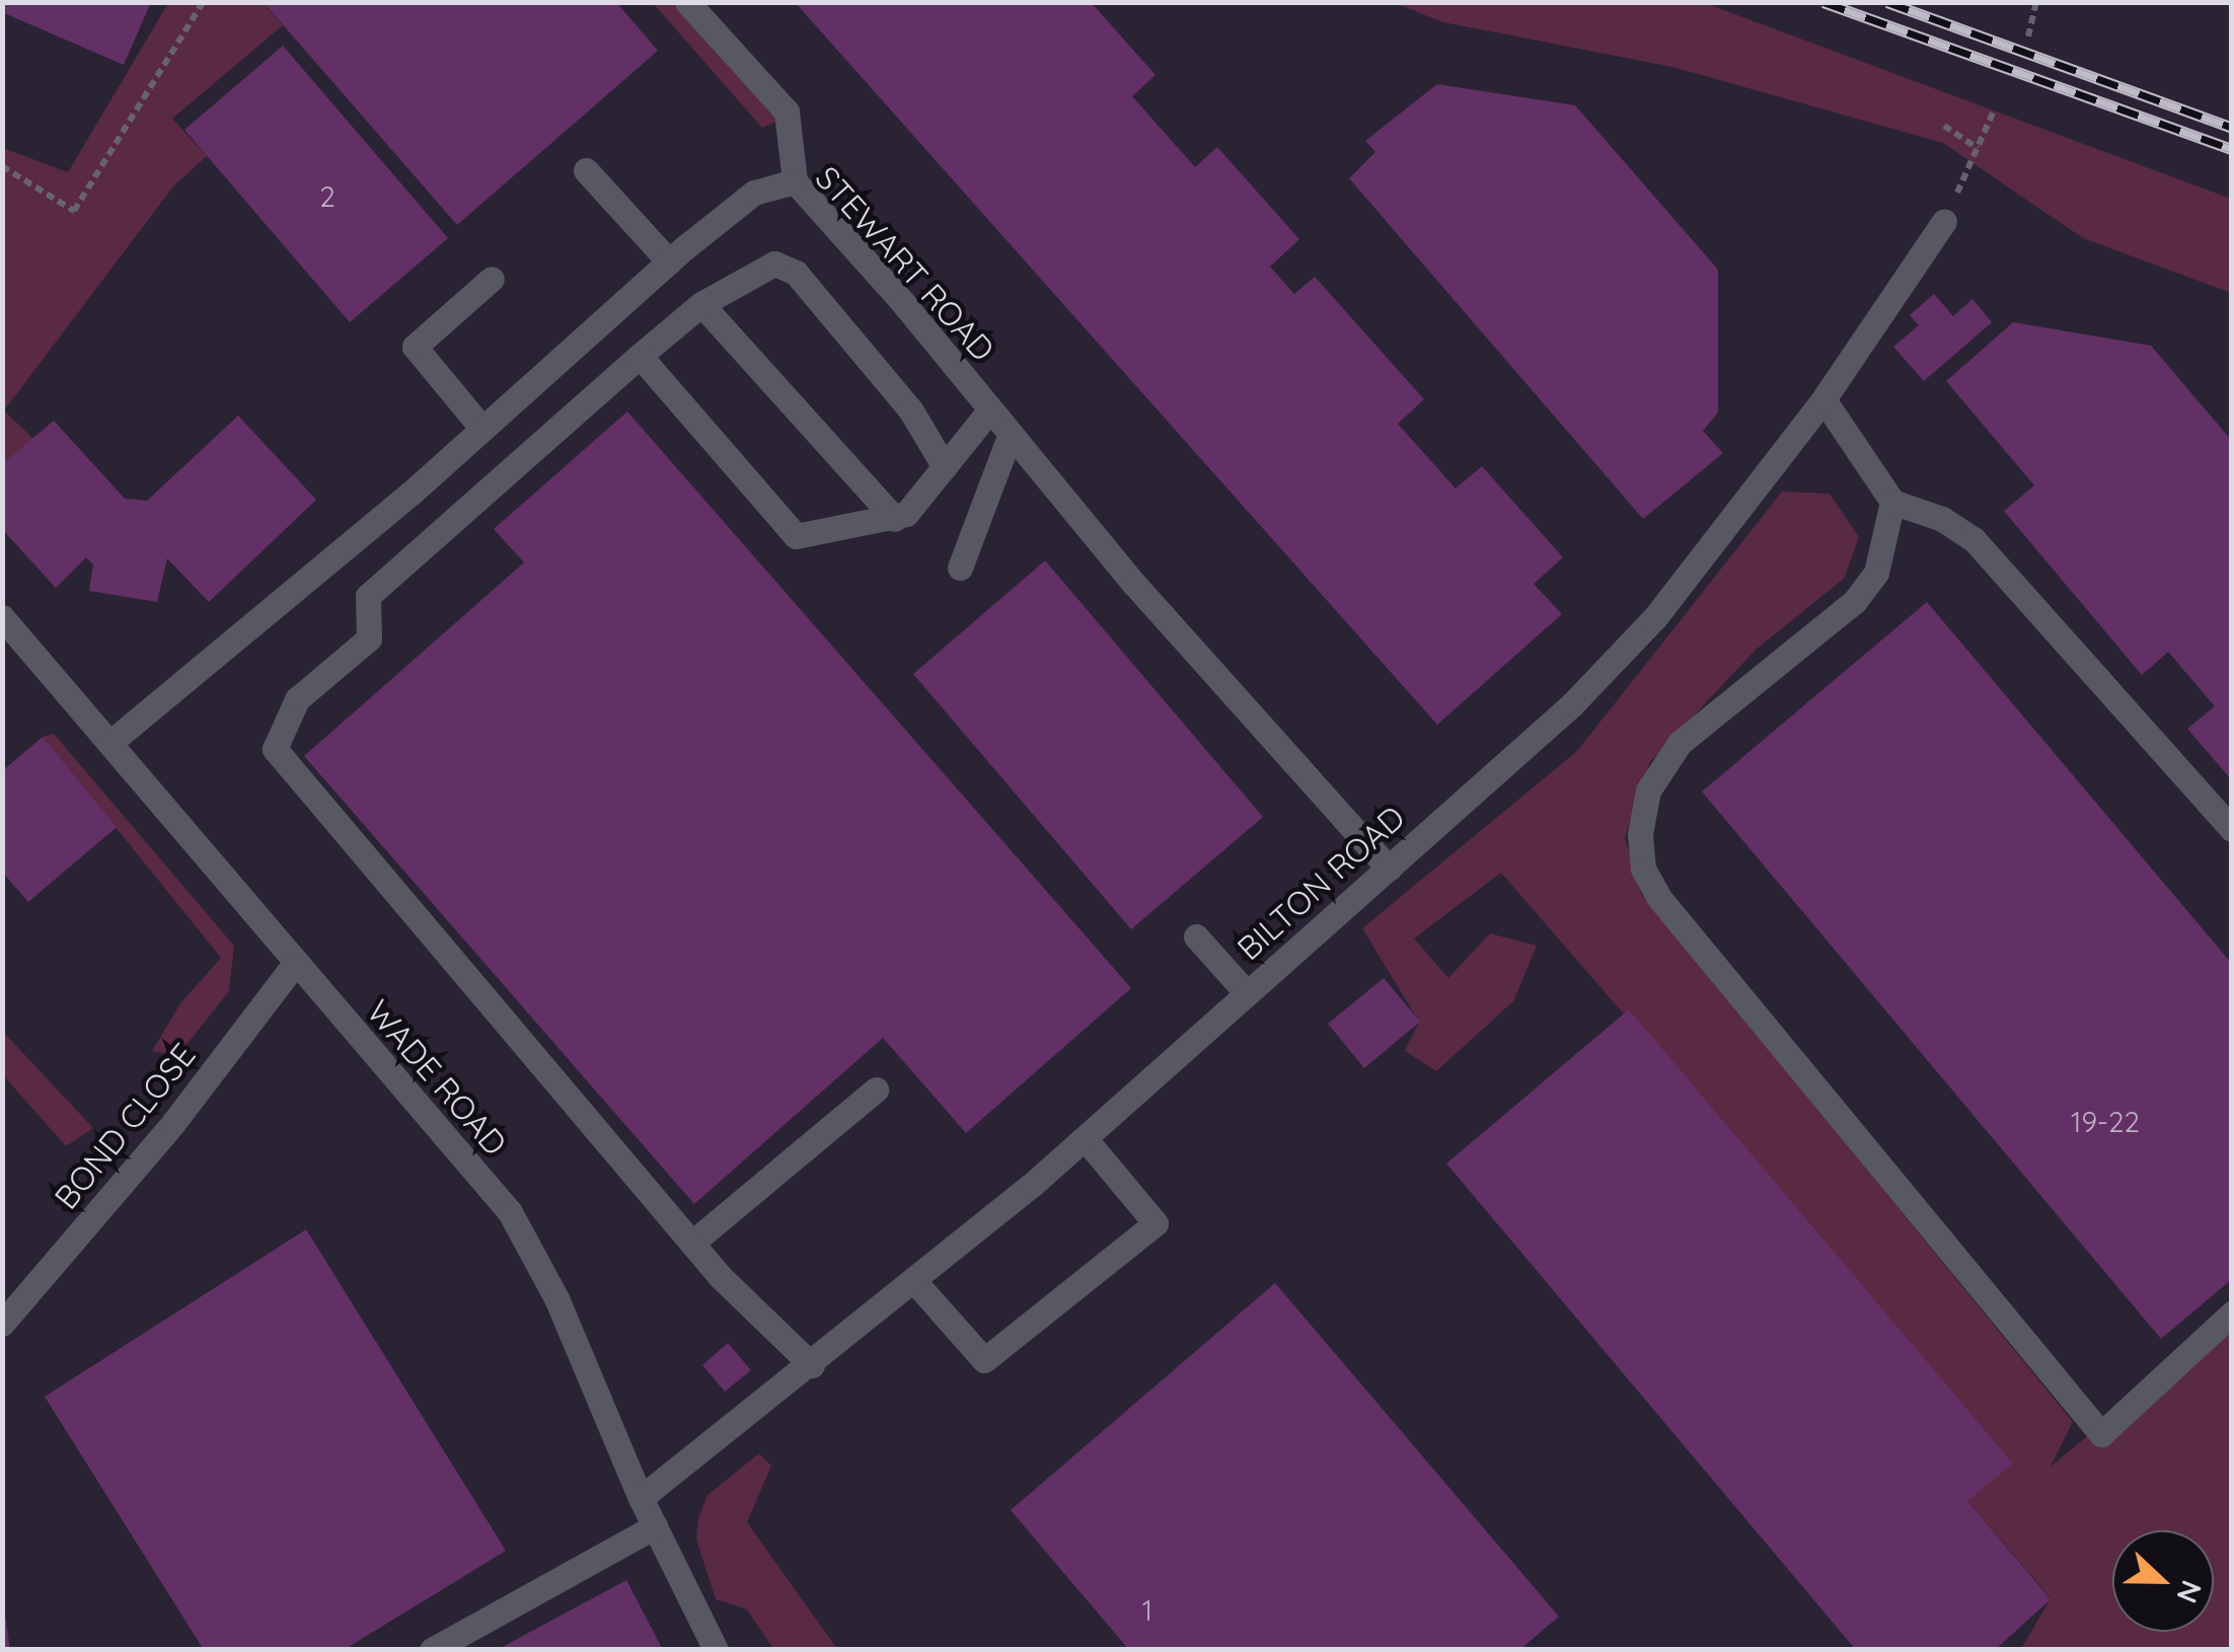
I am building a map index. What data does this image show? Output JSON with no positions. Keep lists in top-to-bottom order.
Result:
{
  "streets": {
    "street": [
      "STEWART ROAD",
      "BILTON ROAD",
      "WADE ROAD",
      "BOND CLOSE"
    ]
  },
  "crossings": [
    ["STEWART ROAD", "BILTON ROAD"],
    ["STEWART ROAD", "WADE ROAD"],
    ["BILTON ROAD", "WADE ROAD"],
    ["WADE ROAD", "BOND CLOSE"]
  ],
  "house_numbers": ["2", "19-22", "1"],
  "north": "right"
}
